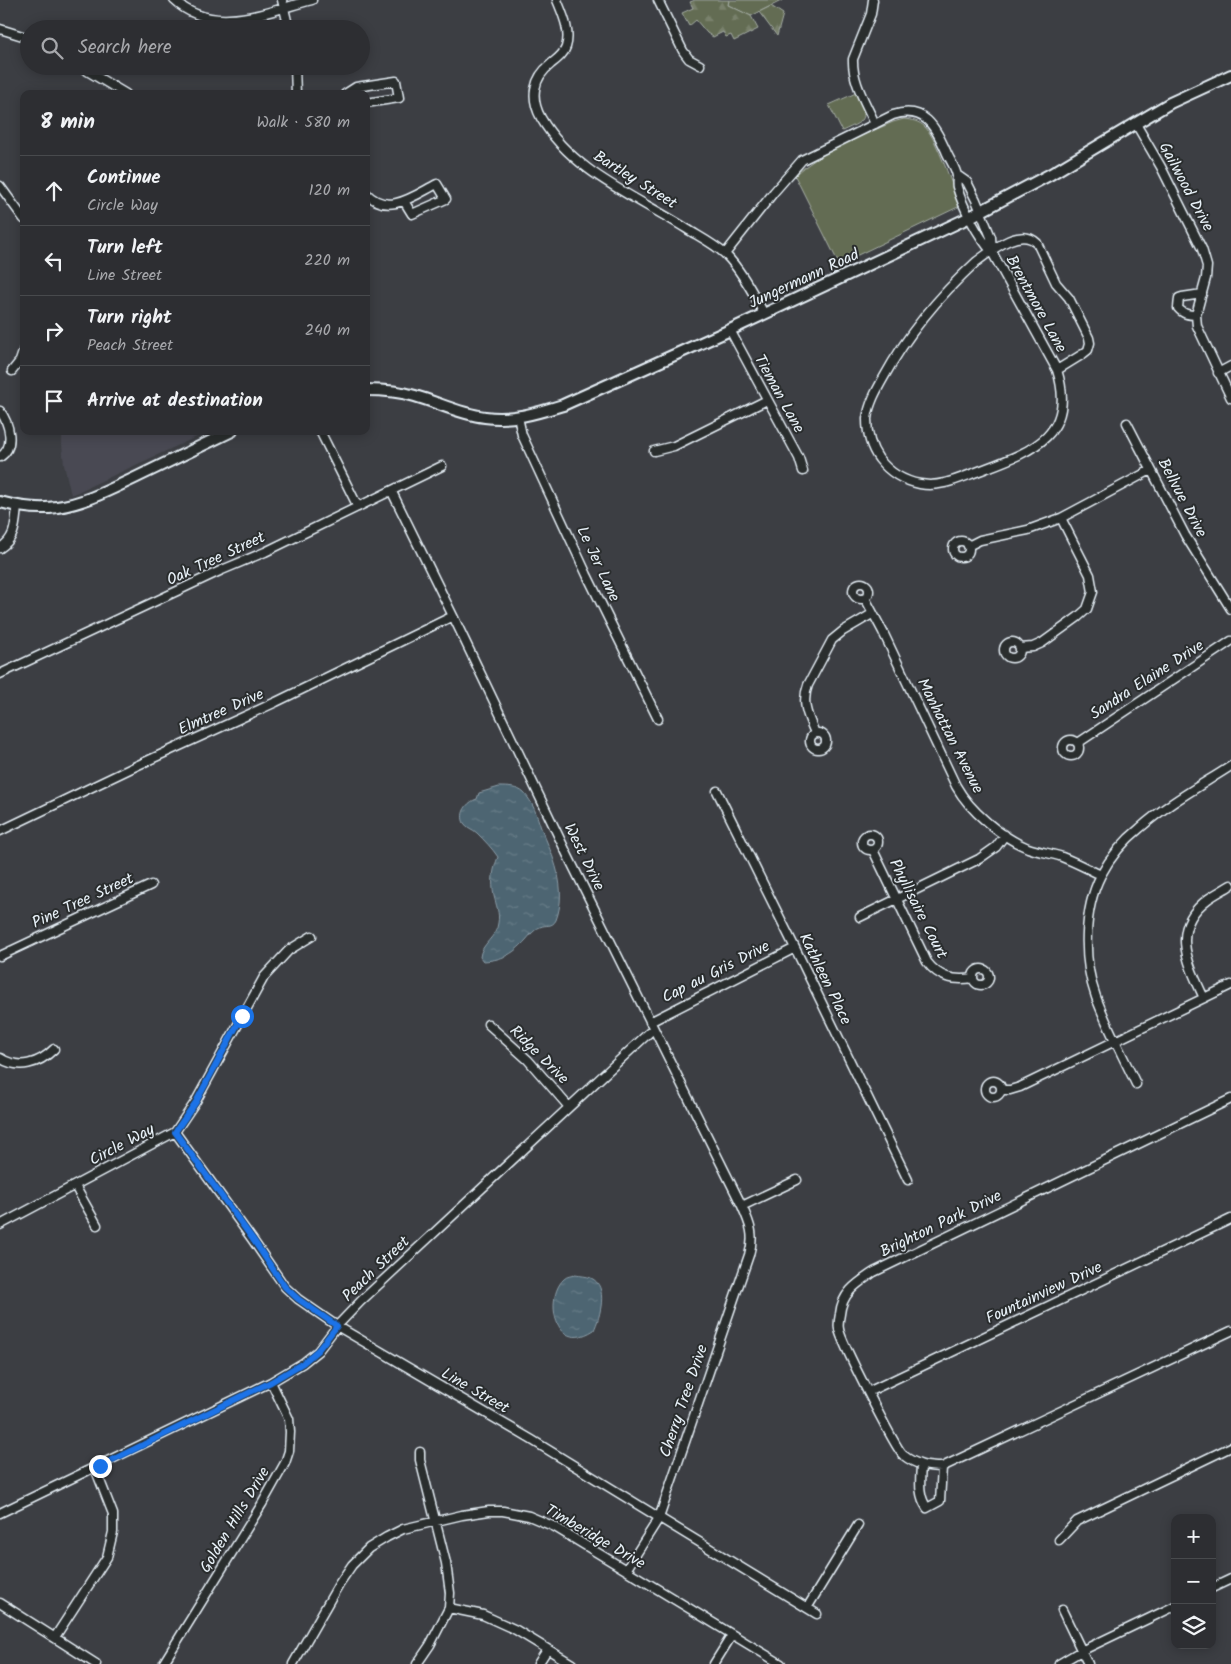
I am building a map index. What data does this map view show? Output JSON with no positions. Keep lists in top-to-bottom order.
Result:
{
  "streets": {
    "main road": ["Jungermann Road"],
    "street": [
      "Bartley Street",
      "Gailwood Drive",
      "Brentmore Lane",
      "Tieman Lane",
      "Bellvue Drive",
      "Oak Tree Street",
      "Le Jer Lane",
      "Sandra Elaine Drive",
      "Elmtree Drive",
      "Manhattan Avenue",
      "West Drive",
      "Pine Tree Street",
      "Phyllisaire Court",
      "Cap au Gris Drive",
      "Kathleen Place",
      "Ridge Drive",
      "Circle Way",
      "Brighton Park Drive",
      "Peach Street",
      "Fountainview Drive",
      "Line Street",
      "Cherry Tree Drive",
      "Golden Hills Drive",
      "Timberidge Drive"
    ]
  },
  "crossings": [
    ["Bartley Street", "Jungermann Road"],
    ["Gailwood Drive", "Jungermann Road"],
    ["Jungermann Road", "Brentmore Lane"],
    ["Jungermann Road", "Tieman Lane"],
    ["Jungermann Road", "Le Jer Lane"],
    ["Oak Tree Street", "West Drive"],
    ["Elmtree Drive", "West Drive"],
    ["West Drive", "Cap au Gris Drive"],
    ["West Drive", "Peach Street"],
    ["West Drive", "Cherry Tree Drive"],
    ["Cap au Gris Drive", "Kathleen Place"],
    ["Cap au Gris Drive", "Peach Street"],
    ["Ridge Drive", "Peach Street"],
    ["Circle Way", "Line Street"],
    ["Brighton Park Drive", "Fountainview Drive"],
    ["Peach Street", "Line Street"],
    ["Peach Street", "Golden Hills Drive"],
    ["Line Street", "Cherry Tree Drive"],
    ["Cherry Tree Drive", "Timberidge Drive"]
  ],
  "page": {
    "search": "Search here",
    "heading": ["8 min", "Walk · 580 m"],
    "list": [
      ["Continue", "Circle Way", "120 m"],
      ["Turn left", "Line Street", "220 m"],
      ["Turn right", "Peach Street", "240 m"],
      "Arrive at destination"
    ],
    "map_buttons": ["+", "−"]
  }
}
